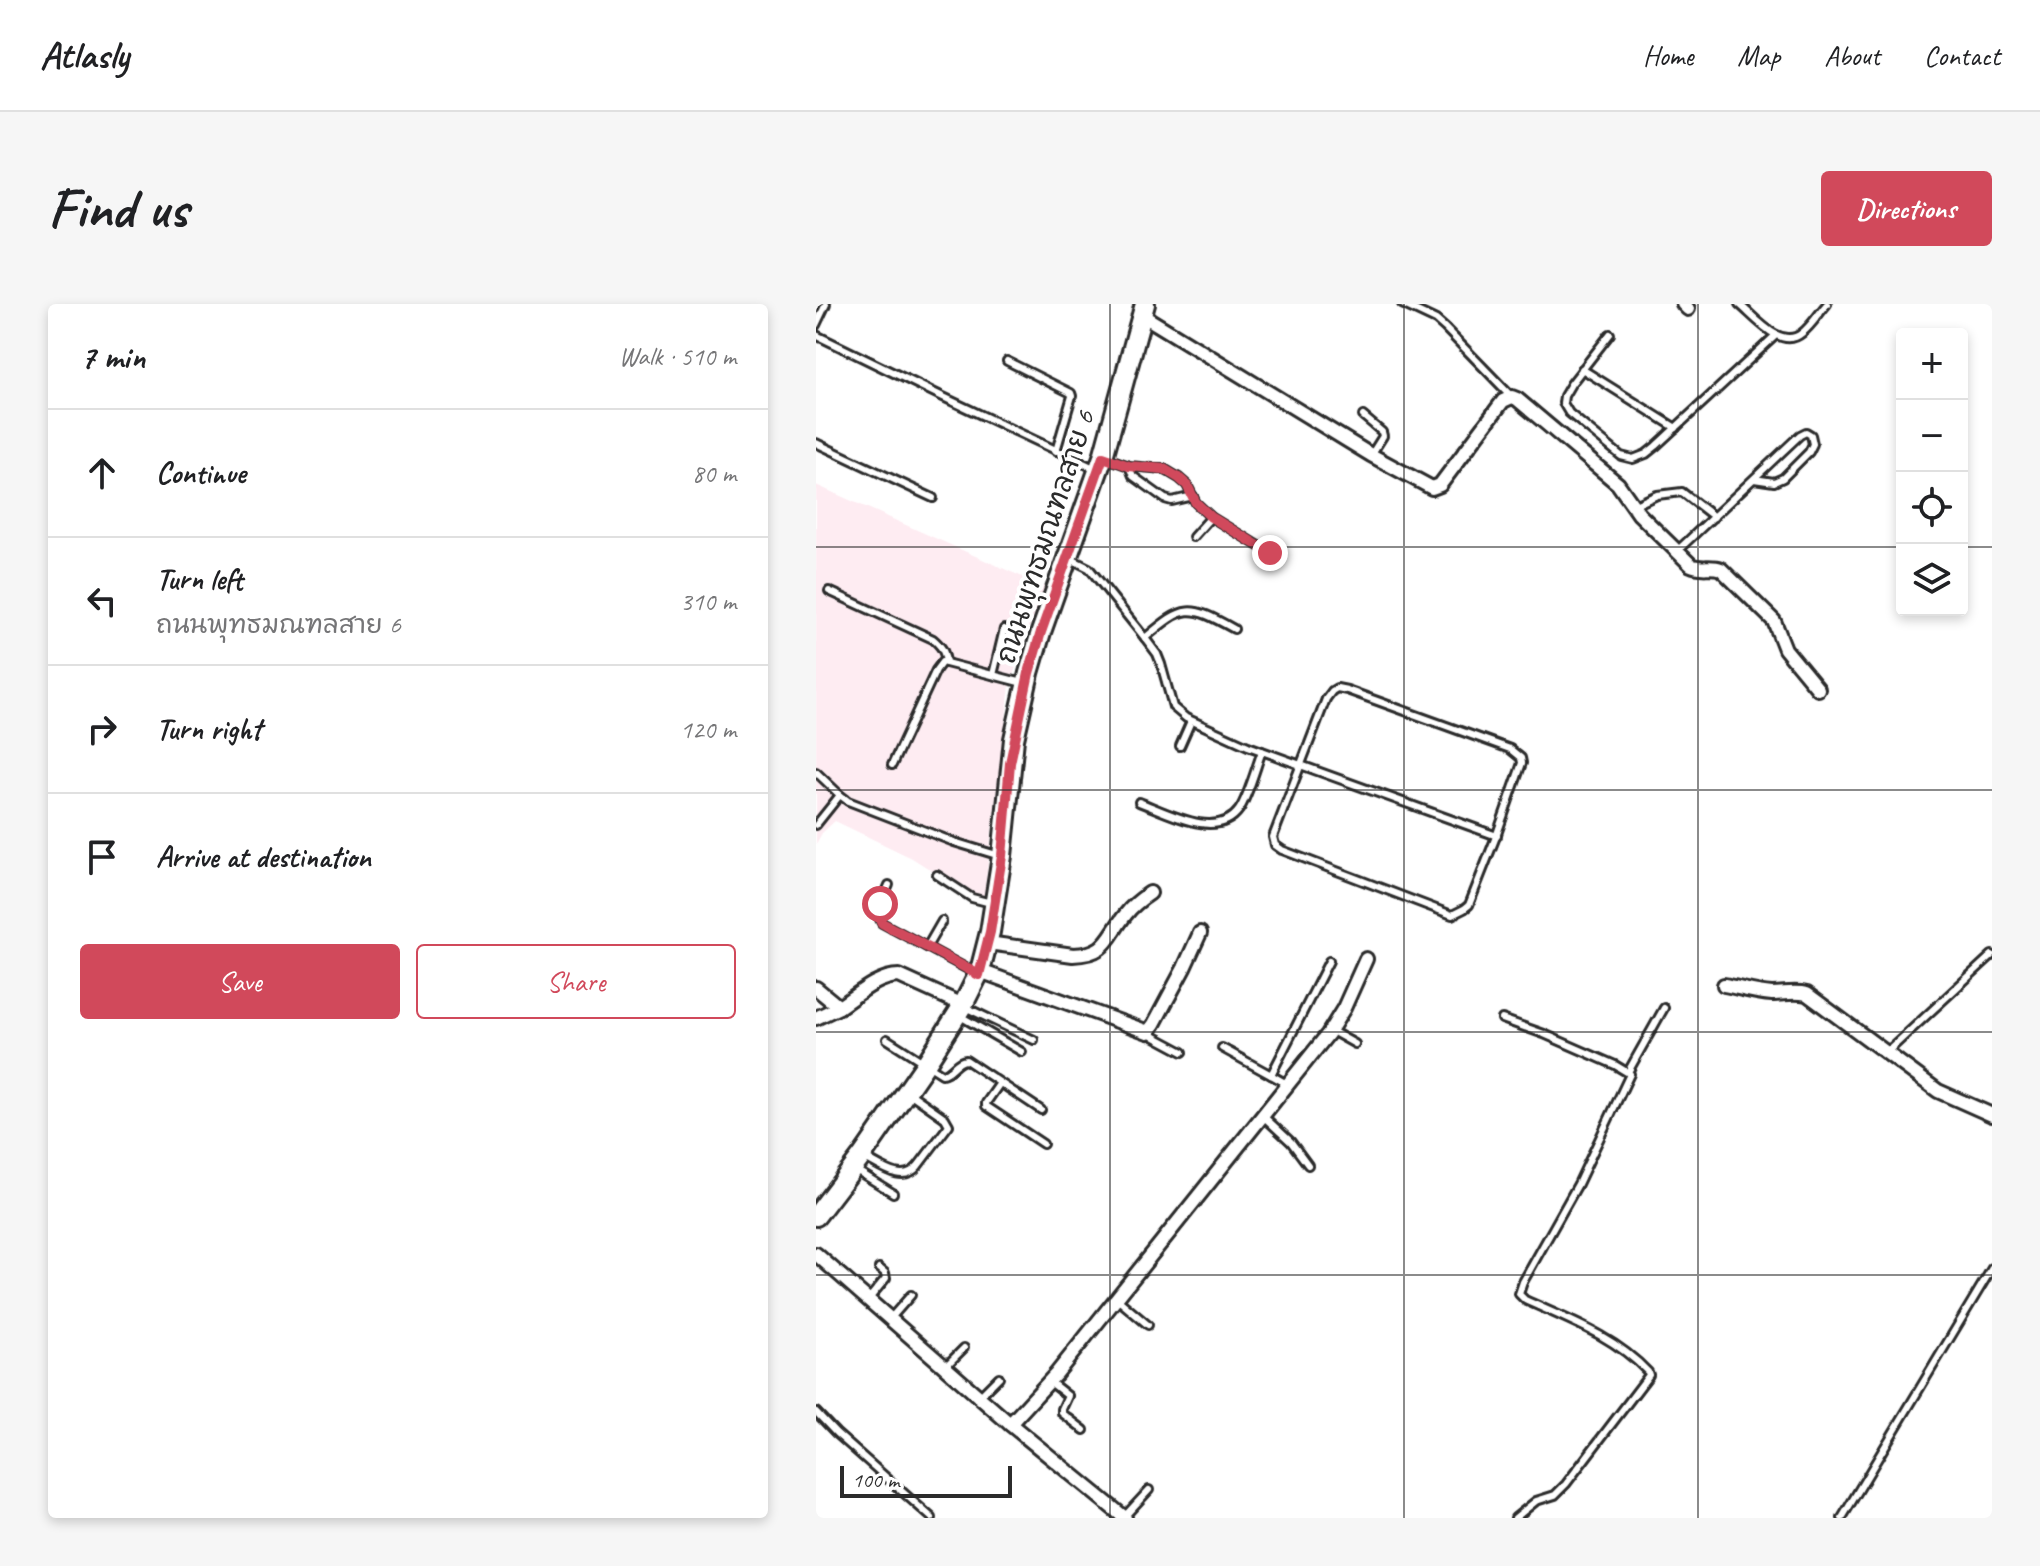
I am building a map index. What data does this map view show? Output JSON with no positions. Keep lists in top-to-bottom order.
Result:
{
  "streets": {
    "main road": ["ถนนพุทธมณฑลสาย 6"]
  },
  "scale_bar": "100 m",
  "page": {
    "header": "Atlasly",
    "nav": [
      "Home",
      "Map",
      "About",
      "Contact"
    ],
    "buttons": [
      "Directions",
      ["Save", "Share"]
    ],
    "title": "Find us",
    "heading": ["7 min", "Walk · 510 m"],
    "map_buttons": ["+", "−"],
    "list": [
      ["Continue", "80 m"],
      ["Turn left", "ถนนพุทธมณฑลสาย 6", "310 m"],
      ["Turn right", "120 m"],
      "Arrive at destination"
    ],
    "scale": "100 m"
  }
}
